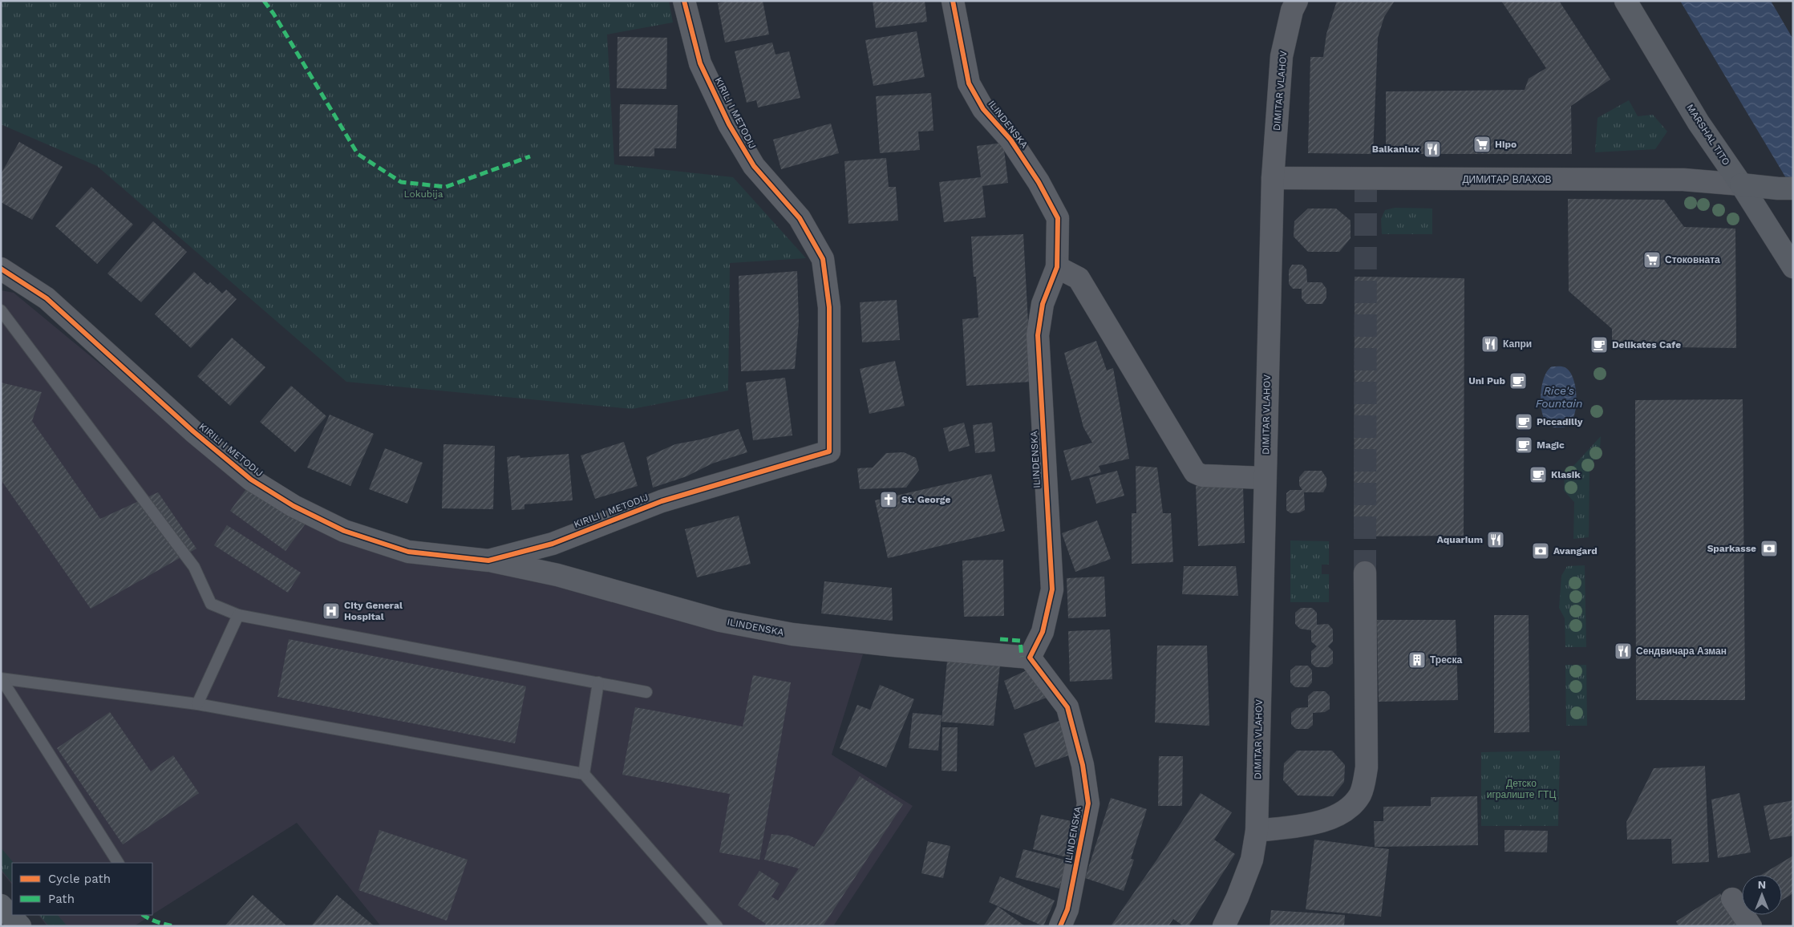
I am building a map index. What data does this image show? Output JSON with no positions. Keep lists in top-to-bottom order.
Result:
{
  "streets": {
    "street": [
      "DIMITAR VLAHOV",
      "KIRILI I METODIJ",
      "ILINDENSKA",
      "MARSHAL TITO",
      "ДИМИТАР ВЛАХОВ"
    ]
  },
  "crossings": [
    ["DIMITAR VLAHOV", "ДИМИТАР ВЛАХОВ"],
    ["KIRILI I METODIJ", "ILINDENSKA"],
    ["MARSHAL TITO", "ДИМИТАР ВЛАХОВ"]
  ],
  "water": ["Rice's Fountain"],
  "parks": ["Lokubija", "Детско игралиште ГТЦ"],
  "places": {
    "supermarket": ["Hipo", "Стоковната"],
    "restaurant": [
      "Balkanlux",
      "Капри",
      "Aquarium",
      "Сендвичара Азман"
    ],
    "cafe": [
      "Delikates Cafe",
      "Uni Pub",
      "Piccadilly",
      "Magic",
      "Klasik"
    ],
    "church": ["St. George"],
    "bank": ["Sparkasse", "Avangard"],
    "hospital": ["City General Hospital"],
    "building": ["Треска"]
  },
  "legend": ["Cycle path", "Path"],
  "north": "top"
}
